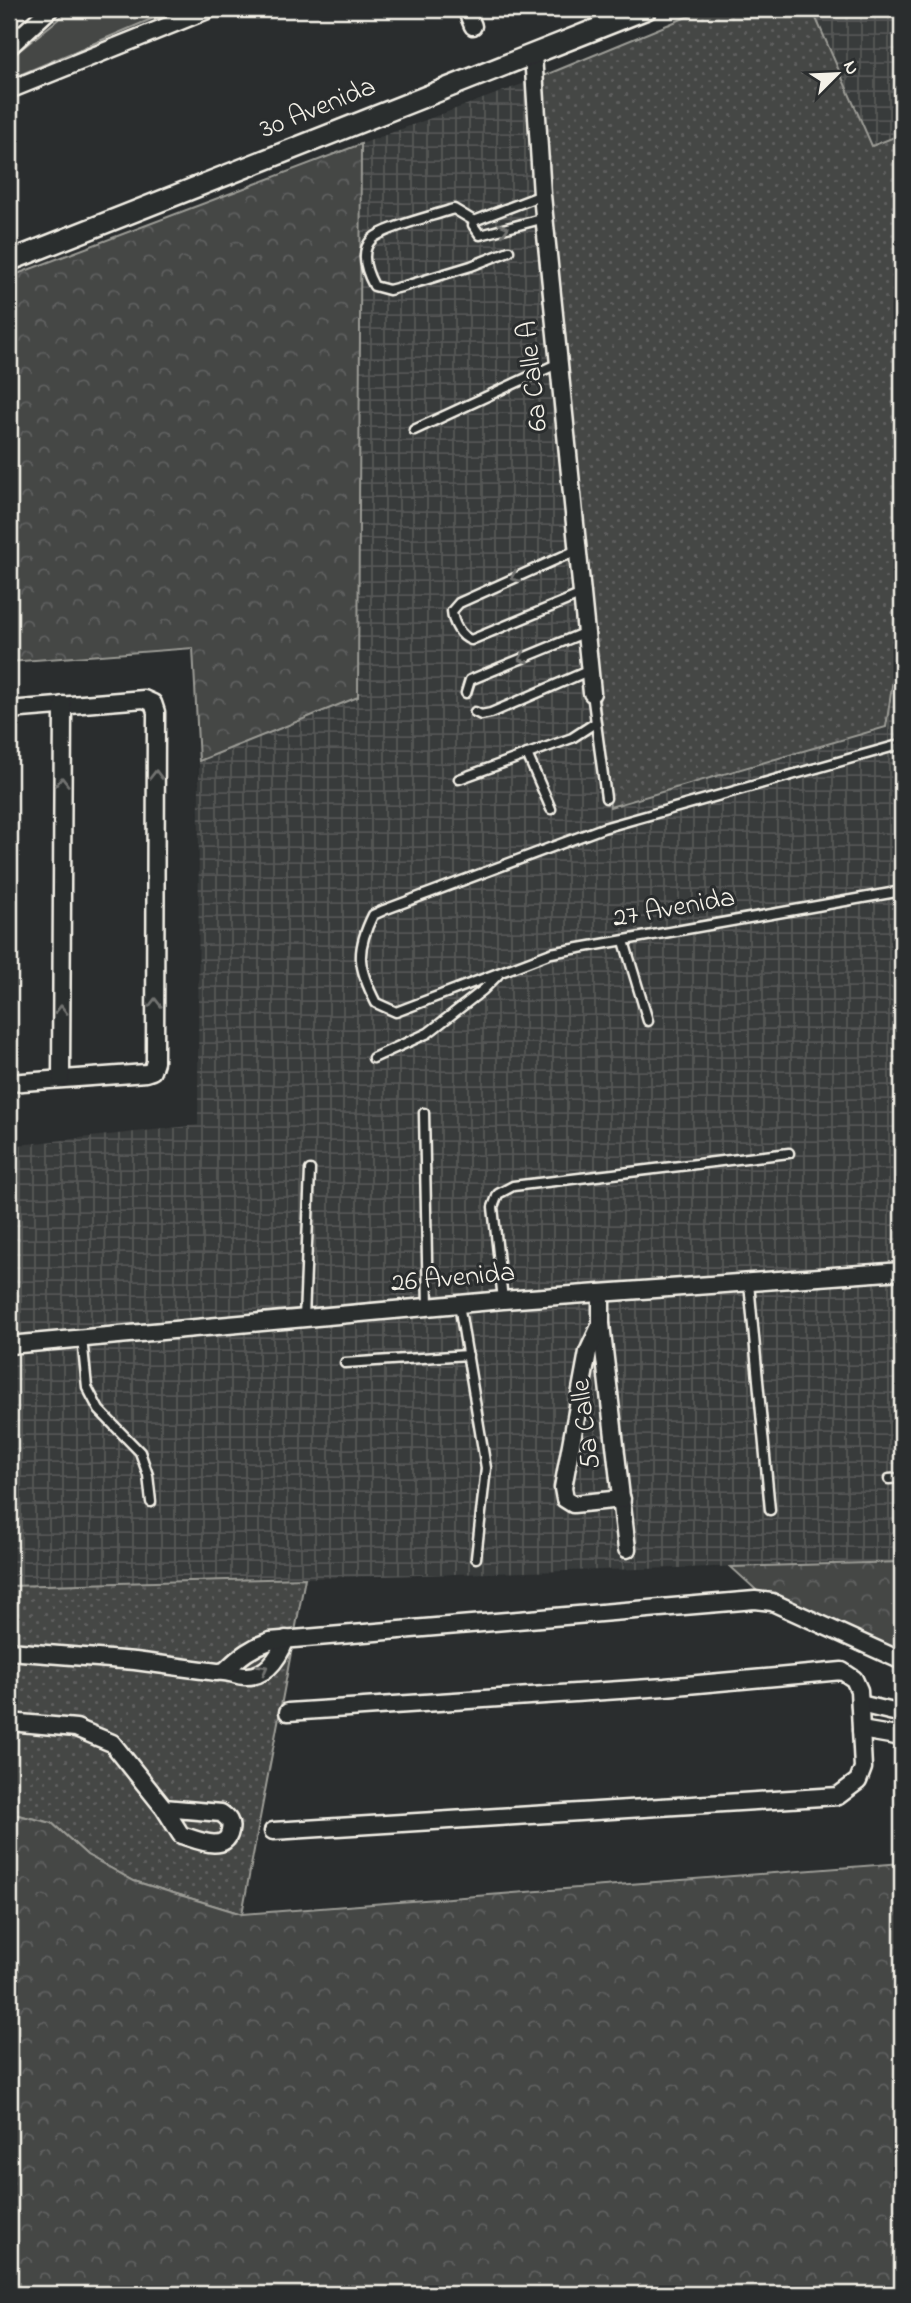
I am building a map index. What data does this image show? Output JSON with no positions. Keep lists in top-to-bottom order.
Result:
{
  "streets": {
    "street": [
      "30 Avenida",
      "6a Calle A",
      "26 Avenida",
      "5a Calle"
    ],
    "lane": ["27 Avenida"]
  },
  "crossings": [
    ["30 Avenida", "6a Calle A"],
    ["26 Avenida", "5a Calle"]
  ],
  "north": "top right"
}
